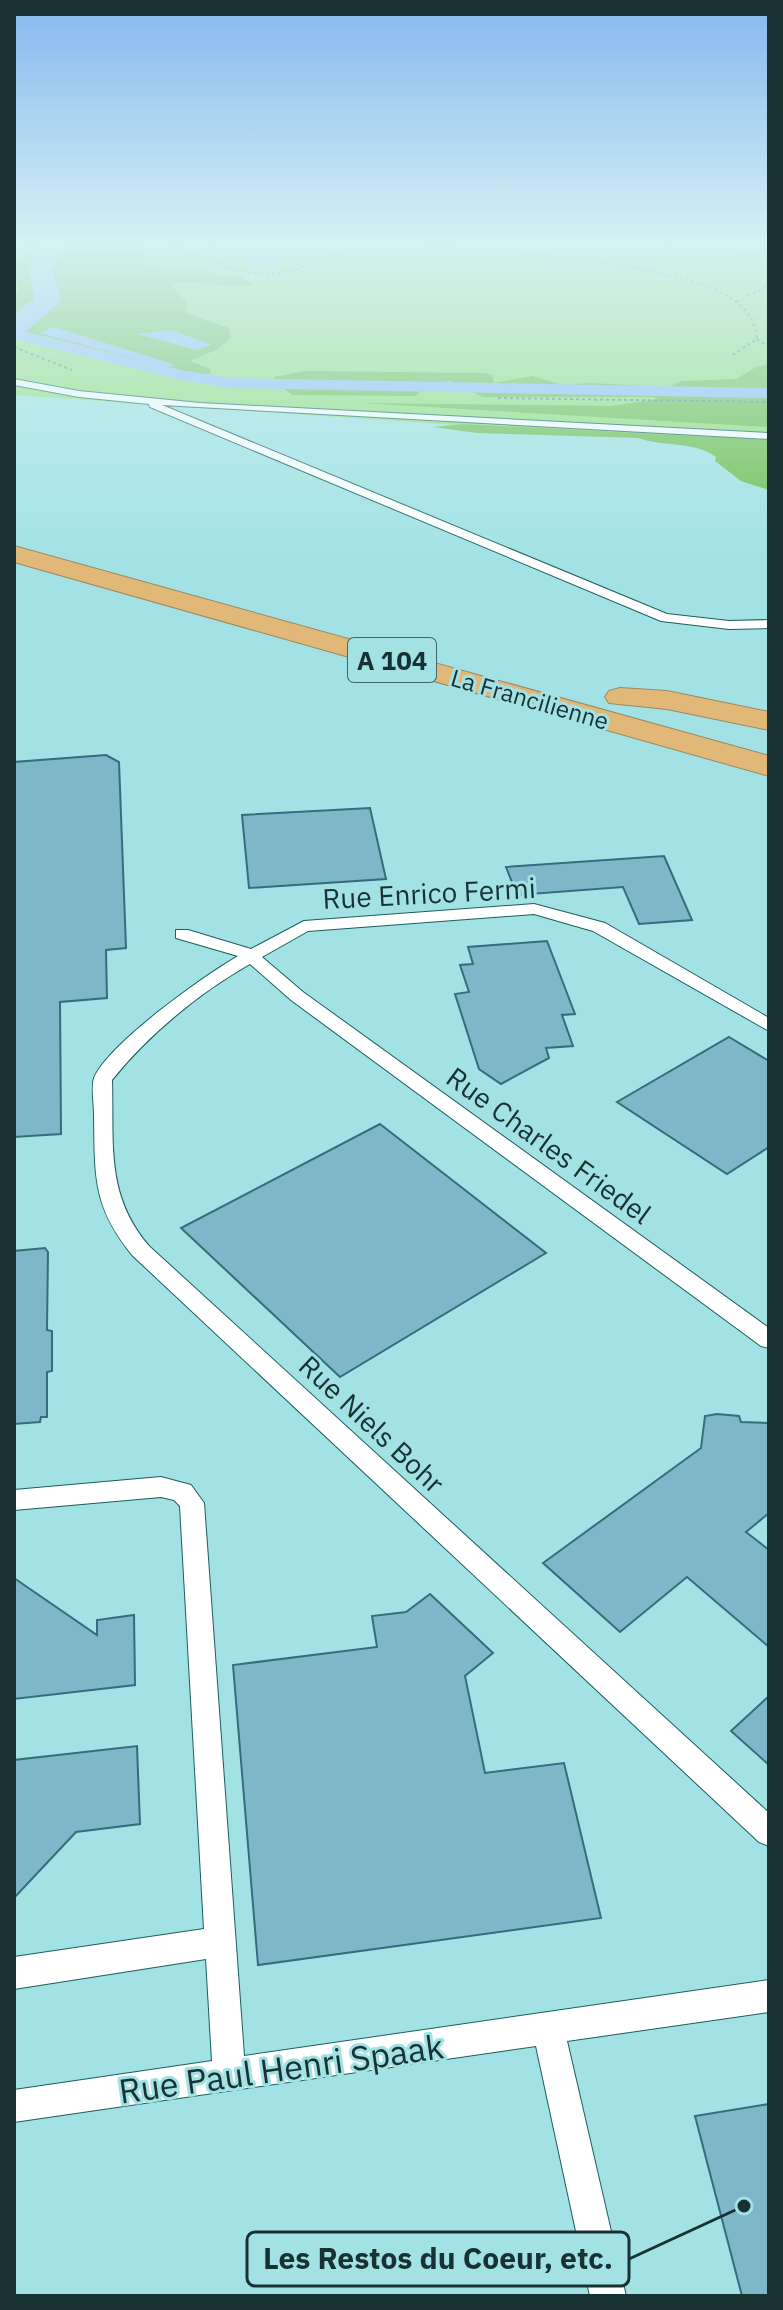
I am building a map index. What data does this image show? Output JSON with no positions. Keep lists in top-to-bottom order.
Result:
{
  "streets": {
    "highway": ["A 104", "La Francilienne"],
    "lane": [
      "Rue Enrico Fermi",
      "Rue Charles Friedel",
      "Rue Niels Bohr",
      "Rue Paul Henri Spaak"
    ]
  },
  "crossings": [
    ["Rue Enrico Fermi", "Rue Niels Bohr"],
    ["Rue Charles Friedel", "Rue Niels Bohr"]
  ],
  "places": ["Les Restos du Coeur, etc."]
}
